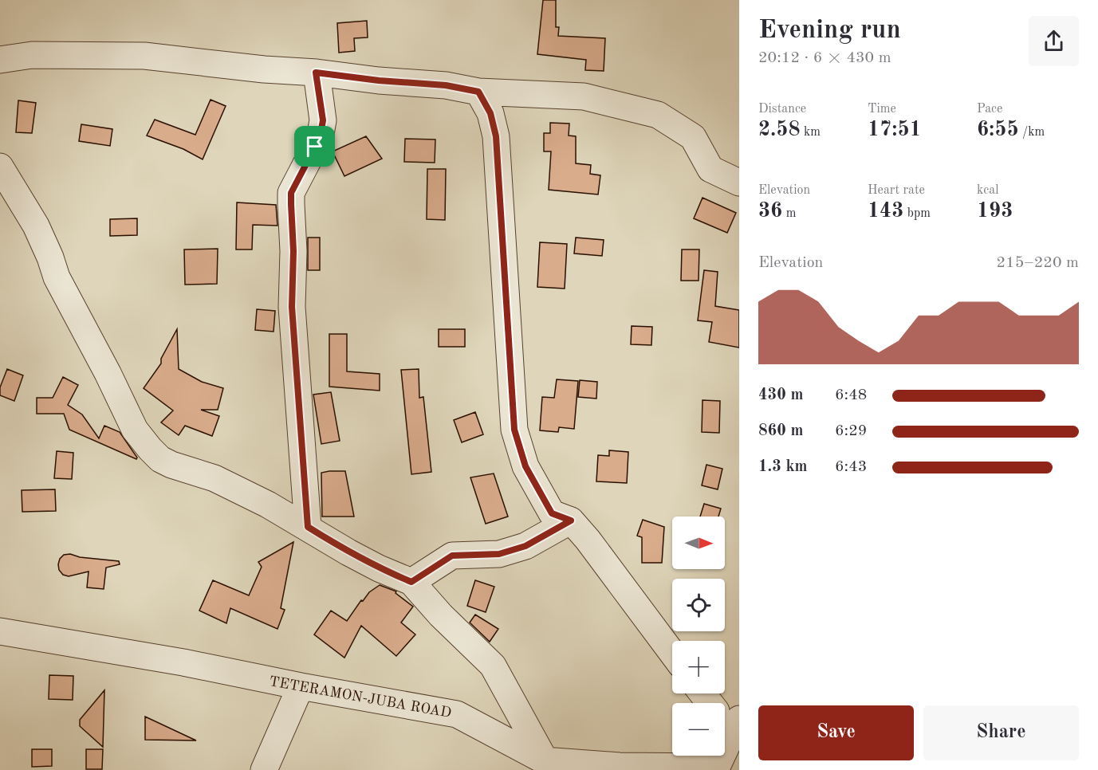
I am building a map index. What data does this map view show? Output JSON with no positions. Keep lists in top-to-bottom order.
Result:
{
  "streets": {
    "street": ["TETERAMON-JUBA ROAD"]
  },
  "north": "right",
  "page": {
    "heading": ["Evening run", "20:12 · 6 × 430 m"],
    "stats": [
      ["Distance", "2.58 km"],
      ["Time", "17:51"],
      ["Pace", "6:55 /km"],
      ["Elevation", "36 m"],
      ["Heart rate", "143 bpm"],
      ["kcal", "193"]
    ],
    "chart": ["Elevation", "215–220 m"],
    "list": [
      {
        "name": "430 m",
        "note": "6:48"
      },
      {
        "name": "860 m",
        "note": "6:29"
      },
      {
        "name": "1.3 km",
        "note": "6:43"
      }
    ],
    "map_buttons": ["+", "−"],
    "buttons": ["Save", "Share"]
  }
}
